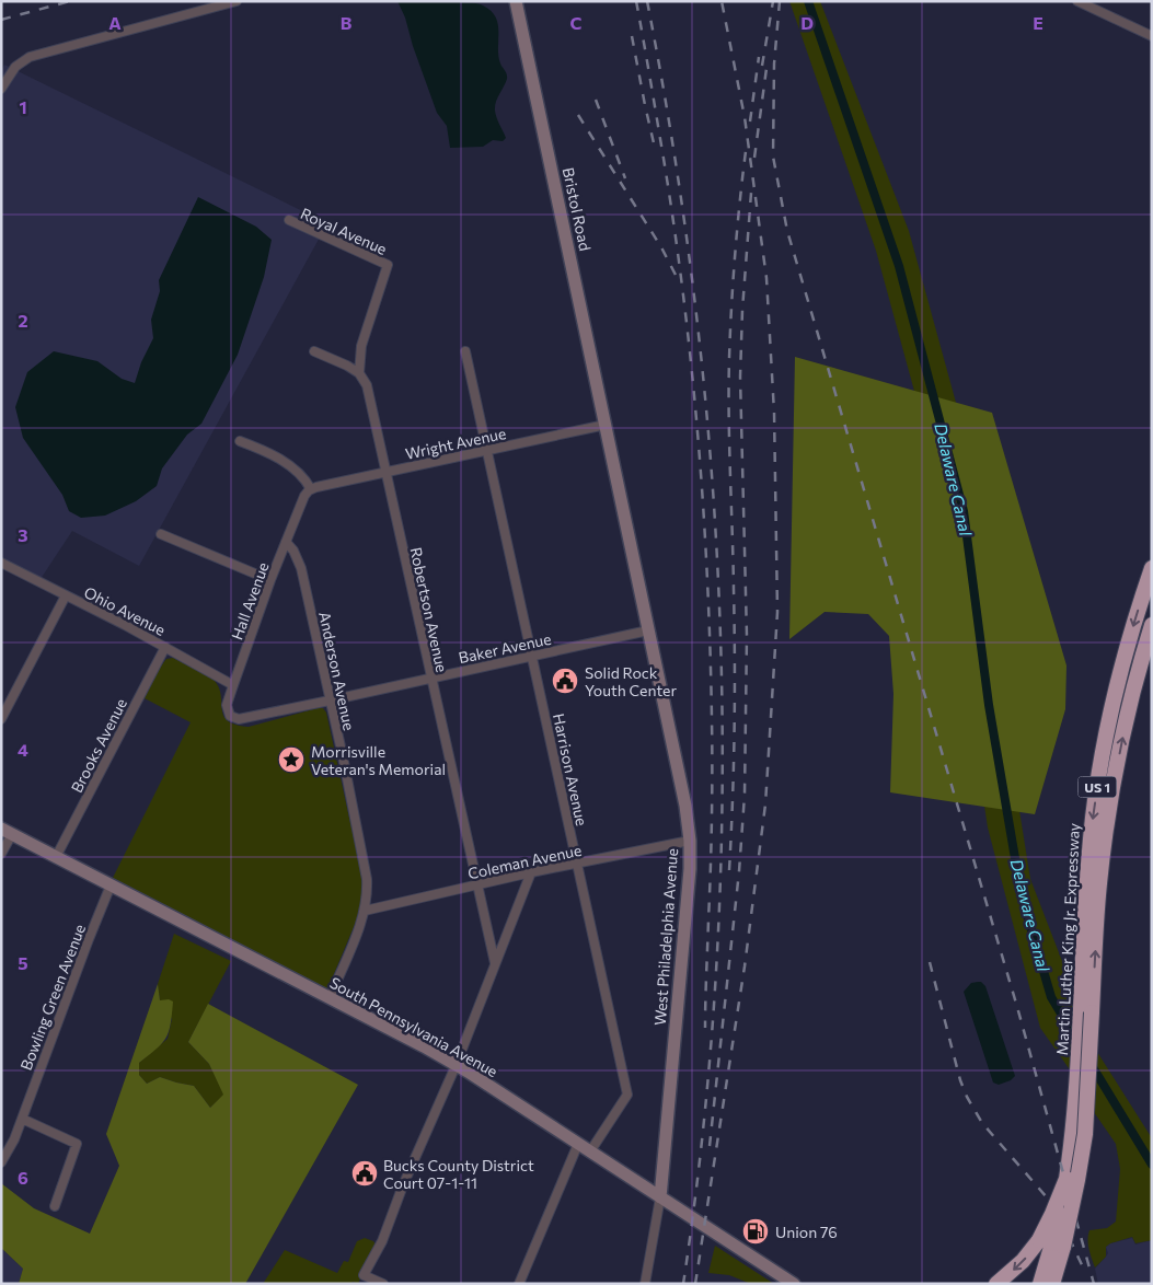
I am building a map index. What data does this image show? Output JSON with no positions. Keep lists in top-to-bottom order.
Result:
{
  "streets": {
    "highway": ["US 1", "Martin Luther King Jr. Expressway"],
    "main road": ["Bristol Road", "West Philadelphia Avenue", "South Pennsylvania Avenue"],
    "street": [
      "Royal Avenue",
      "Wright Avenue",
      "Hall Avenue",
      "Robertson Avenue",
      "Ohio Avenue",
      "Baker Avenue",
      "Anderson Avenue",
      "Brooks Avenue",
      "Harrison Avenue",
      "Coleman Avenue",
      "Bowling Green Avenue"
    ]
  },
  "crossings": [
    ["Bristol Road", "Wright Avenue"],
    ["Bristol Road", "West Philadelphia Avenue"],
    ["Royal Avenue", "Robertson Avenue"],
    ["Wright Avenue", "Hall Avenue"],
    ["Wright Avenue", "Robertson Avenue"],
    ["Wright Avenue", "Harrison Avenue"],
    ["Wright Avenue", "West Philadelphia Avenue"],
    ["Hall Avenue", "Ohio Avenue"],
    ["Hall Avenue", "Baker Avenue"],
    ["Hall Avenue", "Anderson Avenue"],
    ["Robertson Avenue", "Baker Avenue"],
    ["Robertson Avenue", "Coleman Avenue"],
    ["Ohio Avenue", "Brooks Avenue"],
    ["Baker Avenue", "Anderson Avenue"],
    ["Baker Avenue", "Harrison Avenue"],
    ["Baker Avenue", "West Philadelphia Avenue"],
    ["Anderson Avenue", "Coleman Avenue"],
    ["Anderson Avenue", "South Pennsylvania Avenue"],
    ["Brooks Avenue", "South Pennsylvania Avenue"],
    ["Harrison Avenue", "Coleman Avenue"],
    ["Harrison Avenue", "South Pennsylvania Avenue"],
    ["Coleman Avenue", "West Philadelphia Avenue"],
    ["West Philadelphia Avenue", "South Pennsylvania Avenue"],
    ["Bowling Green Avenue", "South Pennsylvania Avenue"]
  ],
  "water": ["Delaware Canal"],
  "places": {
    "public building": ["Solid Rock Youth Center", "Bucks County District Court 07-1-11"],
    "place": ["Morrisville Veteran's Memorial"],
    "fuel station": ["Union 76"]
  },
  "grid": {
    "columns": [
      "A",
      "B",
      "C",
      "D",
      "E"
    ],
    "rows": [
      "1",
      "2",
      "3",
      "4",
      "5",
      "6"
    ]
  }
}
